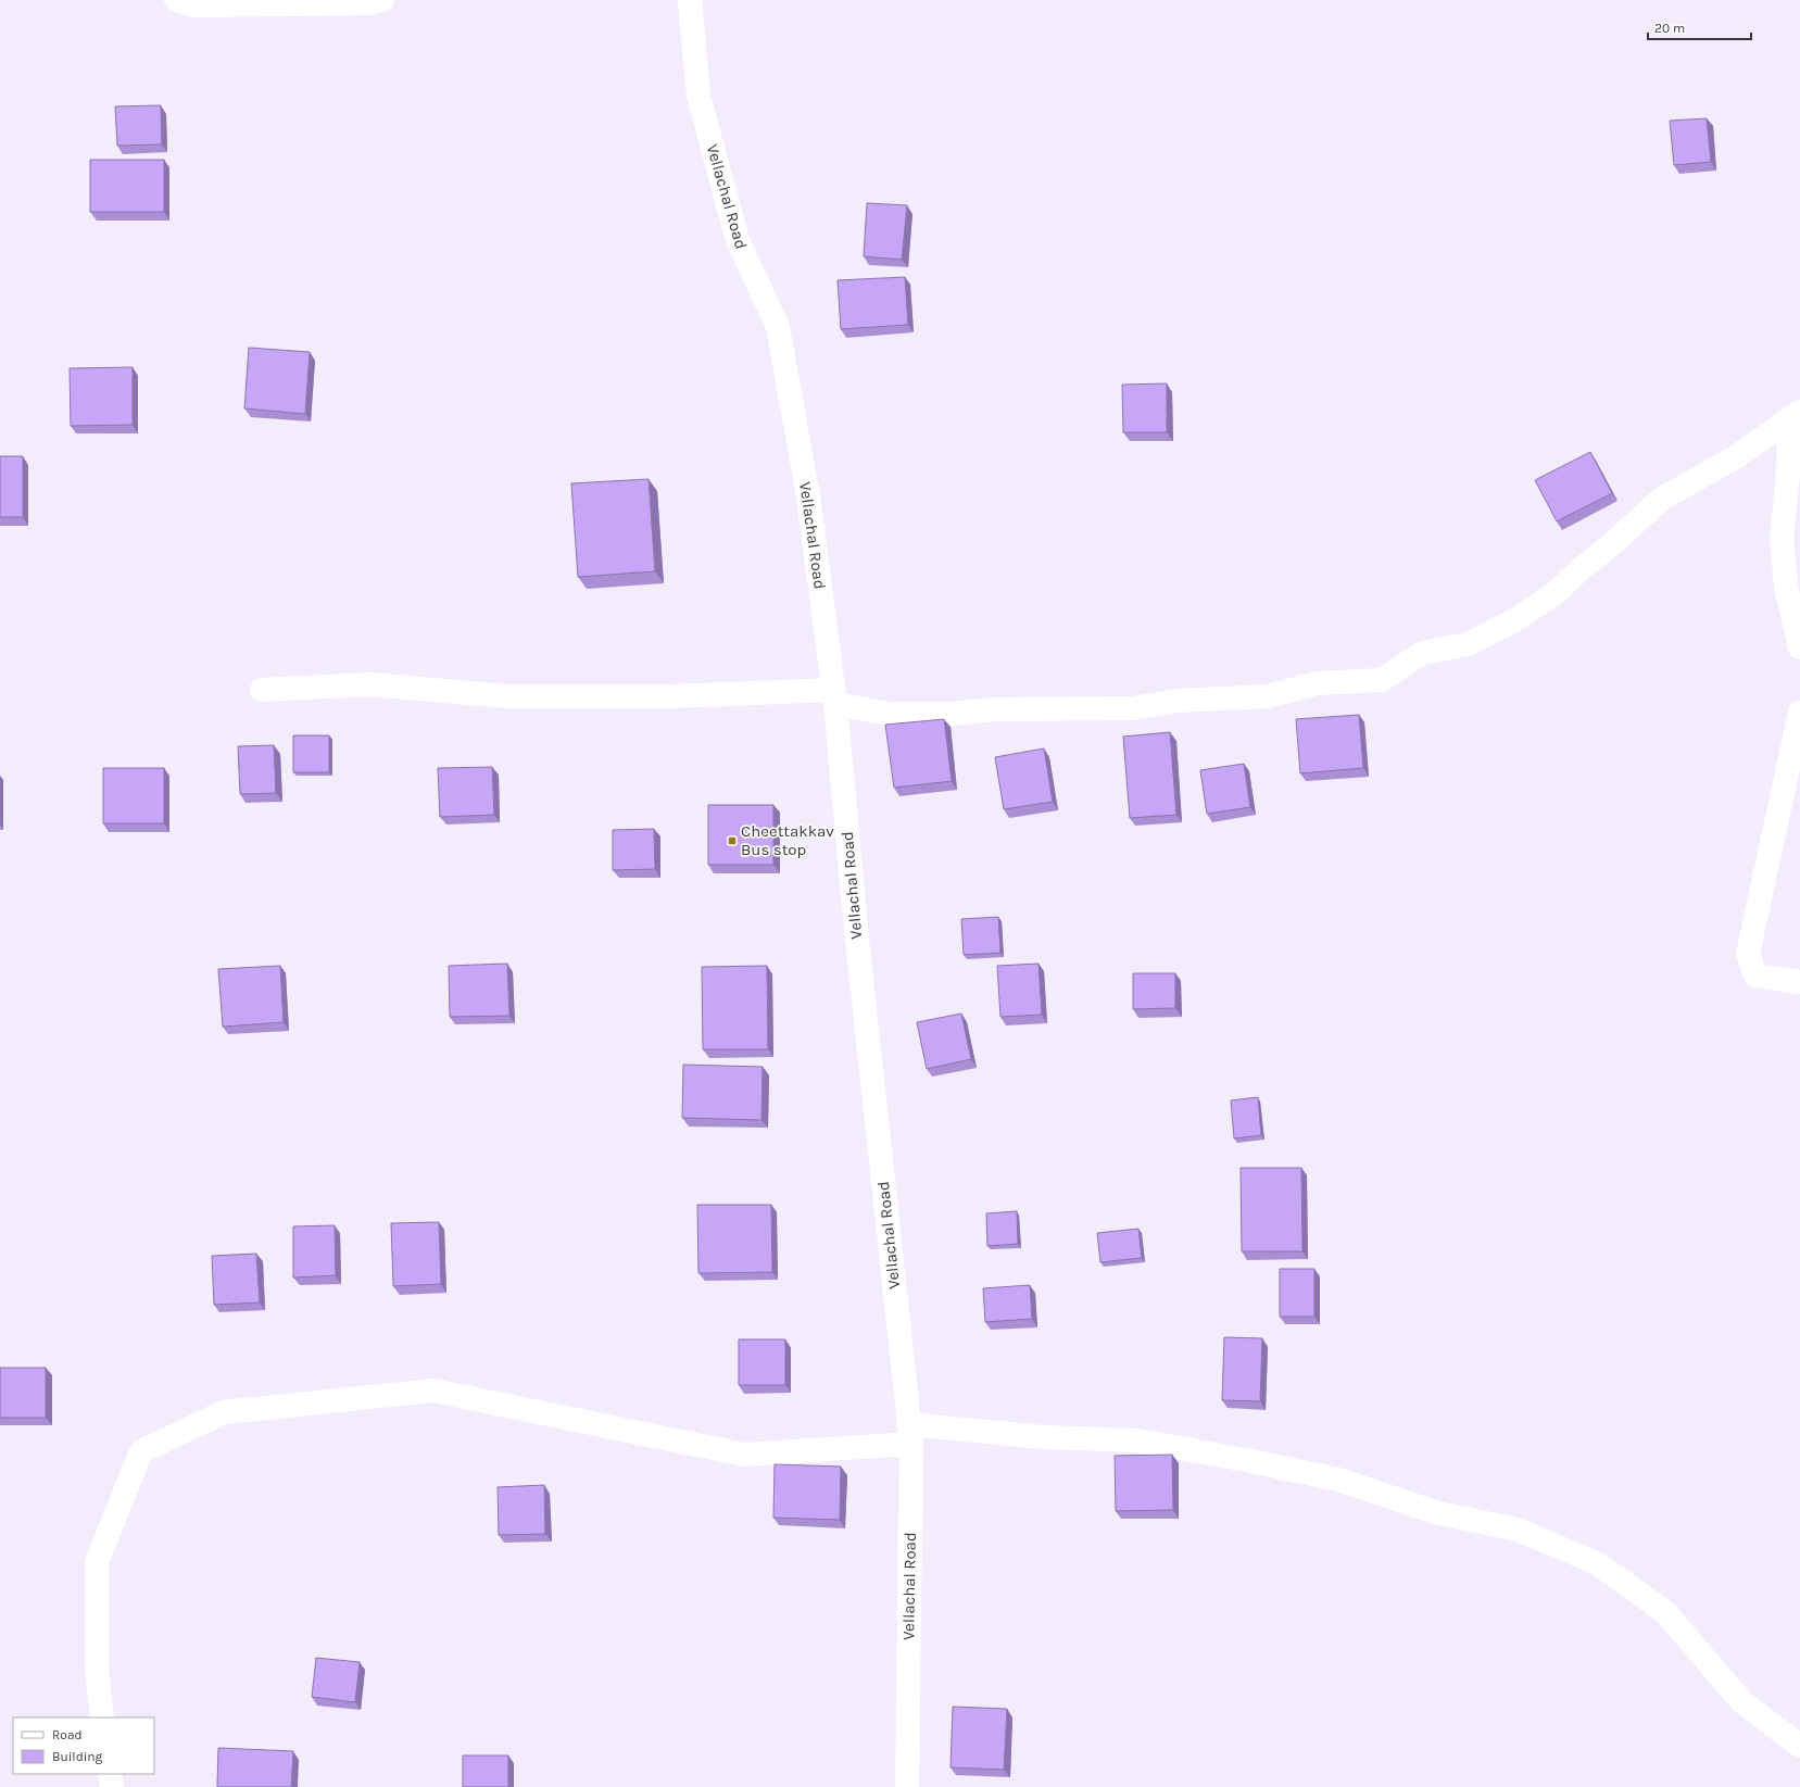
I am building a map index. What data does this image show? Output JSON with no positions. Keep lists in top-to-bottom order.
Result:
{
  "streets": {
    "street": ["Vellachal Road"]
  },
  "places": {
    "transit": ["Cheettakkav Bus stop"]
  },
  "legend": ["Road", "Building"],
  "scale_bar": "20 m"
}
